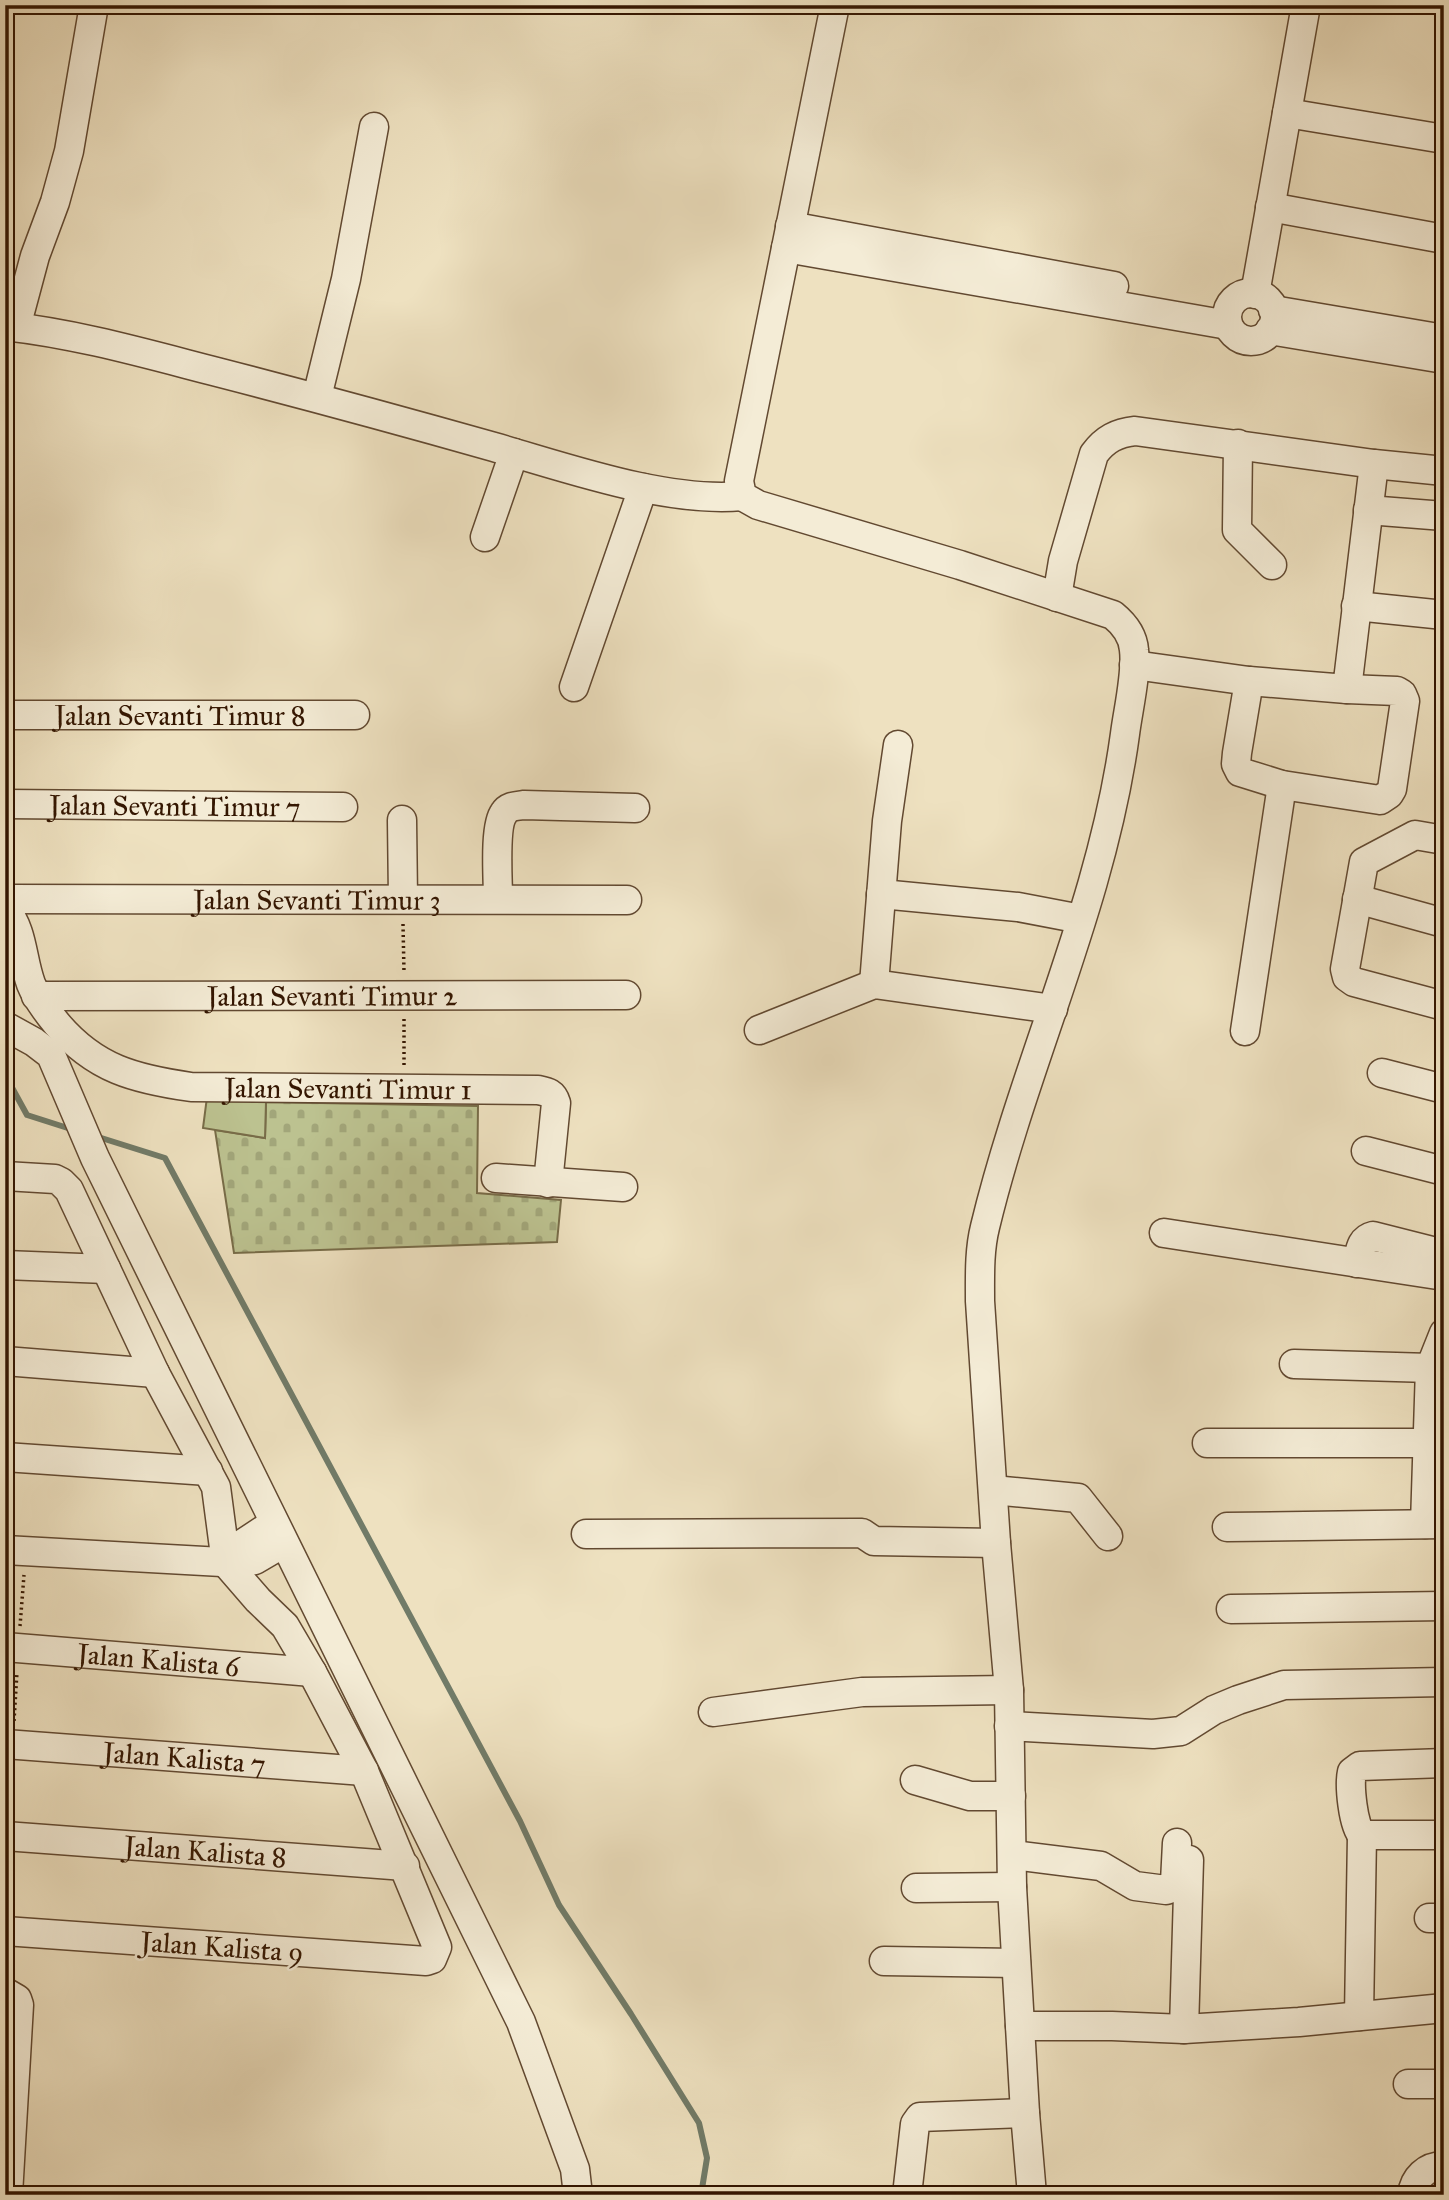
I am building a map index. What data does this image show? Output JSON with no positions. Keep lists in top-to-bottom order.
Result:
{
  "streets": {
    "street": [
      "Jalan Sevanti Timur 8",
      "Jalan Sevanti Timur 7",
      "Jalan Sevanti Timur 3",
      "Jalan Sevanti Timur 2",
      "Jalan Sevanti Timur 1",
      "Jalan Kalista 6",
      "Jalan Kalista 7",
      "Jalan Kalista 8",
      "Jalan Kalista 9"
    ]
  },
  "crossings": [
    ["Jalan Sevanti Timur 2", "Jalan Sevanti Timur 1"],
    ["Jalan Kalista 8", "Jalan Kalista 9"]
  ]
}
